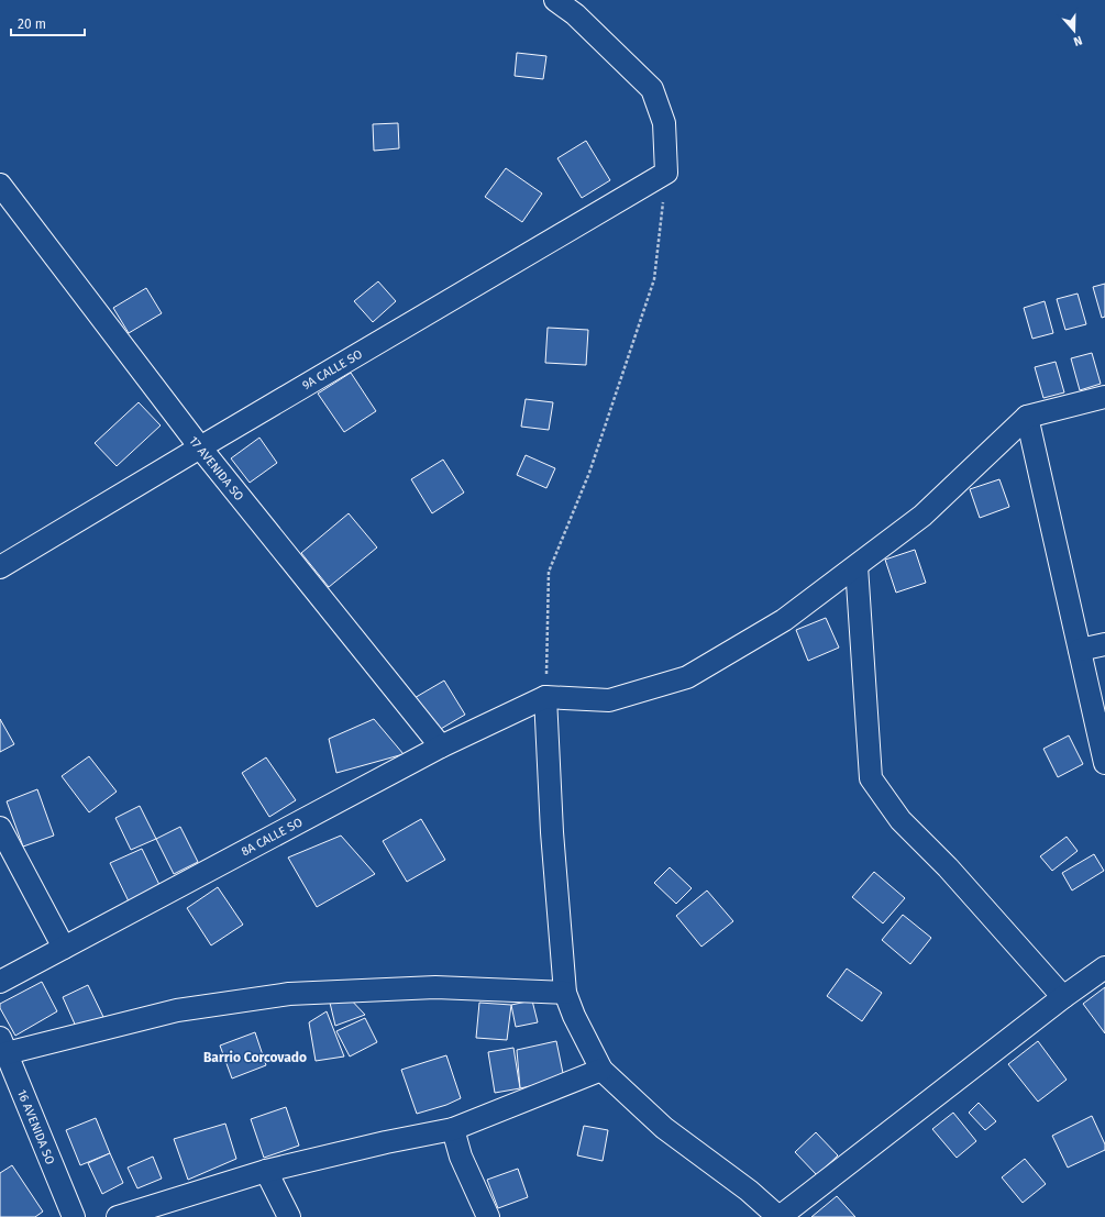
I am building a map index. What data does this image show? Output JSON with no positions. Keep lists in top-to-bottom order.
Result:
{
  "streets": {
    "street": [
      "9A CALLE SO",
      "17 AVENIDA SO",
      "8A CALLE SO",
      "16 AVENIDA SO"
    ]
  },
  "crossings": [
    ["9A CALLE SO", "17 AVENIDA SO"],
    ["17 AVENIDA SO", "8A CALLE SO"]
  ],
  "districts": ["Barrio Corcovado"],
  "scale_bar": "20 m",
  "north": "bottom"
}
